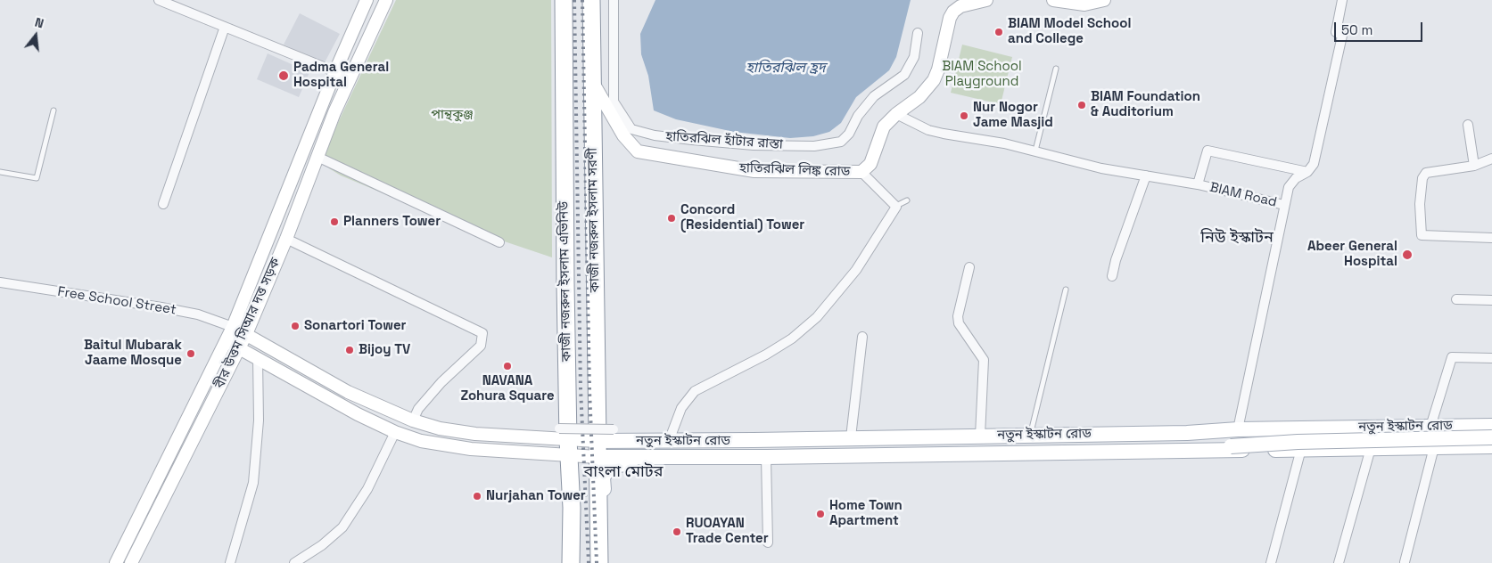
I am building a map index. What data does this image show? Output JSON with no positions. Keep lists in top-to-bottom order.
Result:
{
  "streets": {
    "highway": ["কাজী নজরুল ইসলাম সরণী", "কাজী নজরুল ইসলাম এভিনিউ"],
    "main road": ["হাতিরঝিল লিঙ্ক রোড", "বীর উত্তম সিআর দত্ত সড়ক", "নতুন ইস্কাটন রোড"],
    "street": ["হাতিরঝিল হাঁটার রাস্তা", "BIAM Road", "Free School Street"]
  },
  "crossings": [
    ["হাতিরঝিল লিঙ্ক রোড", "BIAM Road"],
    ["হাতিরঝিল লিঙ্ক রোড", "কাজী নজরুল ইসলাম সরণী"],
    ["BIAM Road", "নতুন ইস্কাটন রোড"],
    ["কাজী নজরুল ইসলাম সরণী", "নতুন ইস্কাটন রোড"],
    ["Free School Street", "বীর উত্তম সিআর দত্ত সড়ক"]
  ],
  "districts": ["নিউ ইস্কাটন", "বাংলা মোটর"],
  "water": ["হাতিরঝিল হ্রদ"],
  "parks": ["BIAM School Playground", "পান্থকুঞ্জ"],
  "places": [
    "BIAM Model School and College",
    "Padma General Hospital",
    "BIAM Foundation & Auditorium",
    "Nur Nogor Jame Masjid",
    "Concord (Residential) Tower",
    "Planners Tower",
    "Abeer General Hospital",
    "Sonartori Tower",
    "Bijoy TV",
    "Baitul Mubarak Jaame Mosque",
    "NAVANA Zohura Square",
    "Nurjahan Tower",
    "Home Town Apartment",
    "RUOAYAN Trade Center"
  ],
  "scale_bar": "50 m",
  "north": "top"
}
